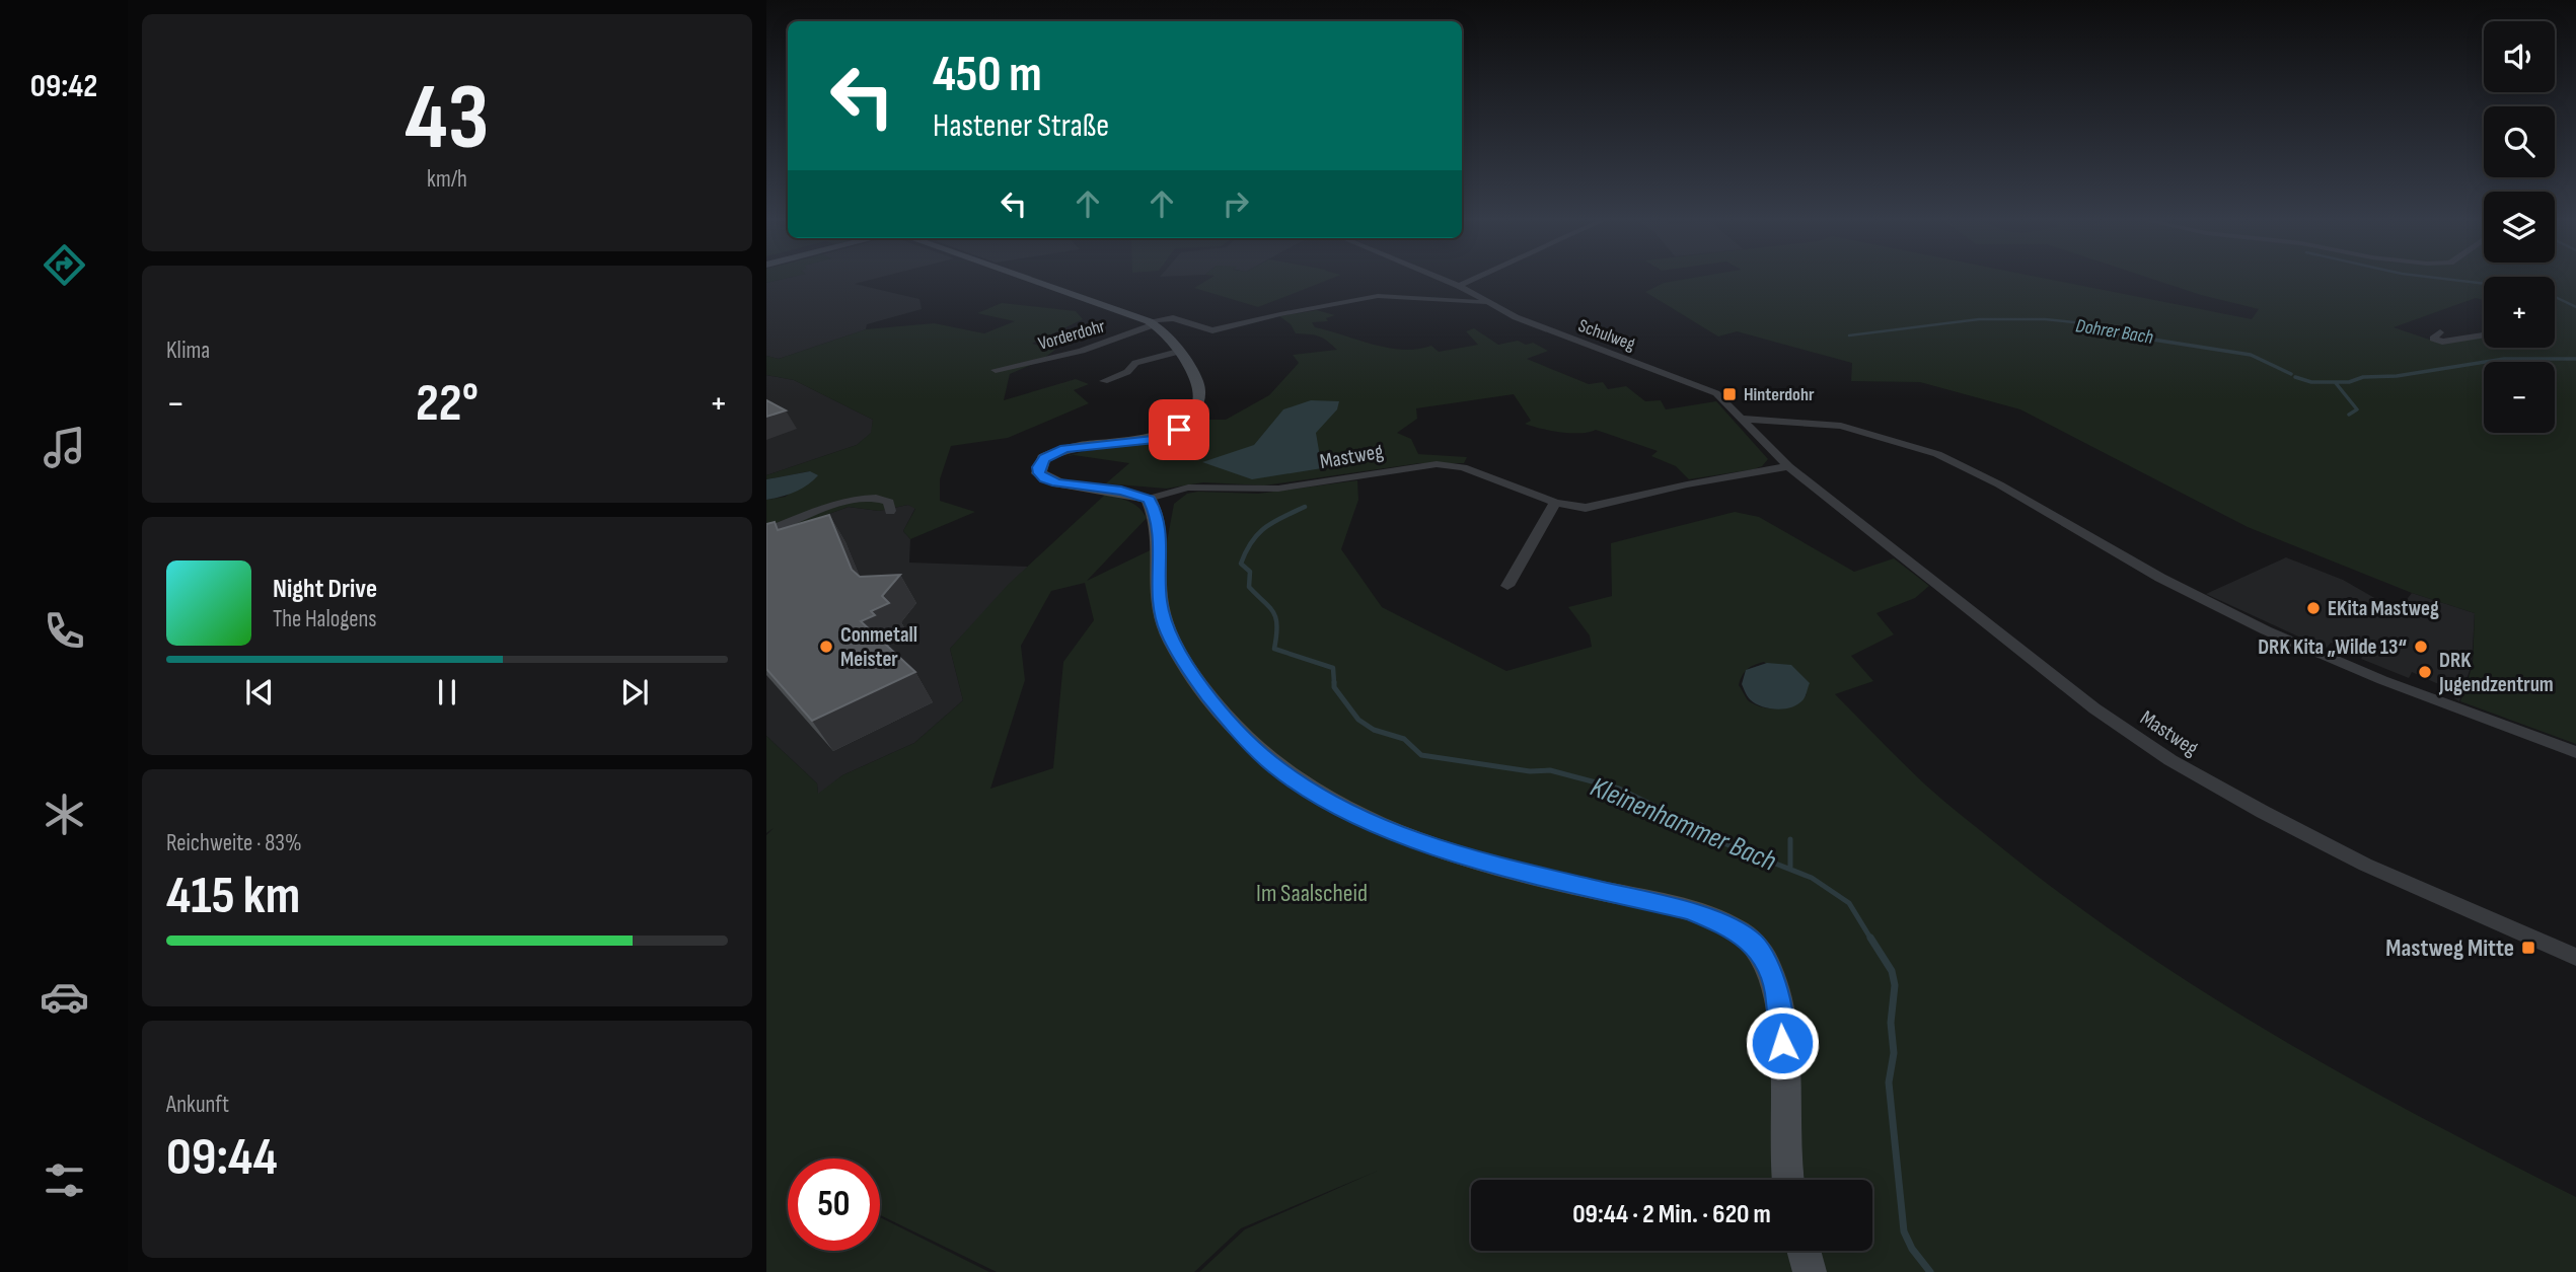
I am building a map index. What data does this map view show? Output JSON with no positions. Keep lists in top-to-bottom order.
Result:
{
  "streets": {
    "street": ["Vorderdohr", "Schulweg", "Mastweg"]
  },
  "crossings": [
    ["Schulweg", "Mastweg"]
  ],
  "water": ["Dohrer Bach", "Kleinenhammer Bach"],
  "parks": ["Im Saalscheid"],
  "places": {
    "transit": ["Hinterdohr", "Mastweg Mitte"],
    "other": [
      "EKita Mastweg",
      "Conmetall Meister",
      "DRK Kita „Wilde 13“",
      "DRK Jugendzentrum"
    ]
  },
  "page": {
    "tabs": "09:42",
    "tile": [
      ["43", "km/h"],
      "Klima",
      ["Reichweite · 83%", "415 km"],
      ["Ankunft", "09:44"]
    ],
    "map_buttons": ["+", "−"],
    "turn": ["450 m", "Hastener Straße"],
    "heat": ["−", "22°", "+"],
    "song": ["Night Drive", "The Halogens"],
    "limit": "50",
    "trip": "09:44 · 2 Min. · 620 m"
  }
}
